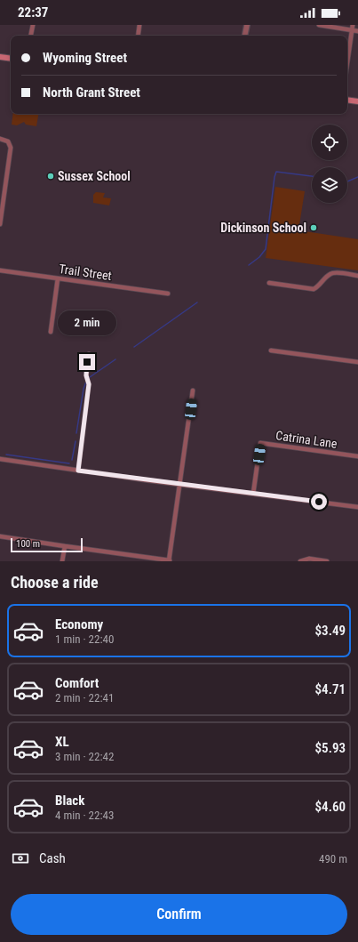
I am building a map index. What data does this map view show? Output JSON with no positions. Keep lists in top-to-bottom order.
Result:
{
  "streets": {
    "street": ["Trail Street", "Catrina Lane"]
  },
  "places": ["Sussex School", "Dickinson School"],
  "scale_bar": "100 m",
  "page": {
    "status": "22:37",
    "banner": ["Wyoming Street", "North Grant Street"],
    "bubble": "2 min",
    "scale": "100 m",
    "heading": "Choose a ride",
    "list": [
      {
        "name": "Economy",
        "note": "1 min · 22:40",
        "value": "$3.49"
      },
      {
        "name": "Comfort",
        "note": "2 min · 22:41",
        "value": "$4.71"
      },
      {
        "name": "XL",
        "note": "3 min · 22:42",
        "value": "$5.93"
      },
      {
        "name": "Black",
        "note": "4 min · 22:43",
        "value": "$4.60"
      }
    ],
    "pay": ["Cash", "490 m"],
    "buttons": "Confirm"
  }
}
